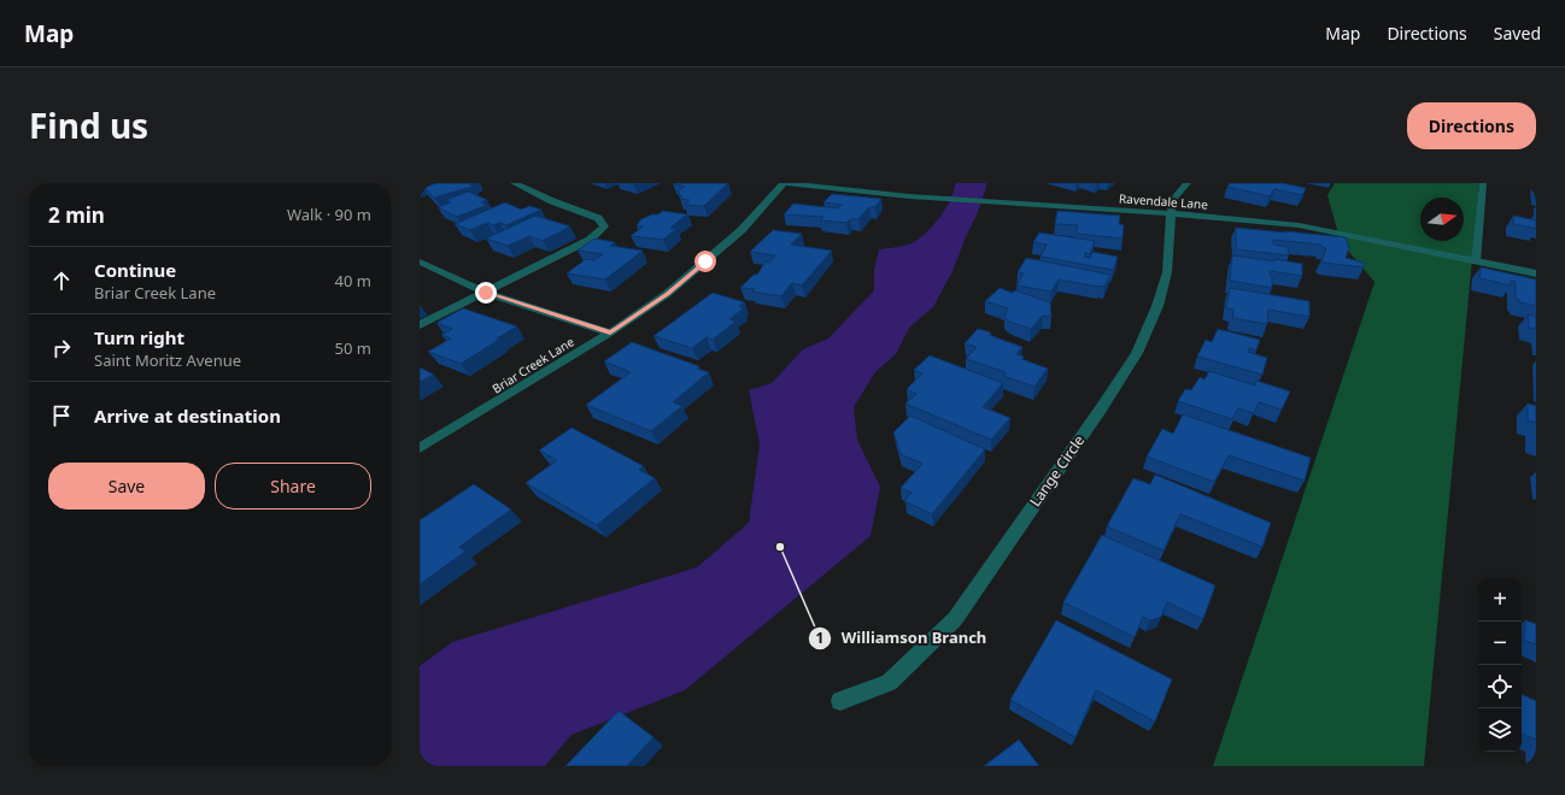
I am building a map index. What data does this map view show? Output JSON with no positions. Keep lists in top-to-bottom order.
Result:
{
  "streets": {
    "street": ["Ravendale Lane", "Briar Creek Lane", "Lange Circle"]
  },
  "crossings": [
    ["Ravendale Lane", "Briar Creek Lane"],
    ["Ravendale Lane", "Lange Circle"]
  ],
  "places": ["Williamson Branch"],
  "north": "right",
  "page": {
    "header": "Map",
    "nav": ["Map", "Directions", "Saved"],
    "title": "Find us",
    "buttons": [
      "Directions",
      ["Save", "Share"]
    ],
    "heading": ["2 min", "Walk · 90 m"],
    "list": [
      ["Continue", "Briar Creek Lane", "40 m"],
      ["Turn right", "Saint Moritz Avenue", "50 m"],
      "Arrive at destination"
    ],
    "map_buttons": ["+", "−"]
  }
}
